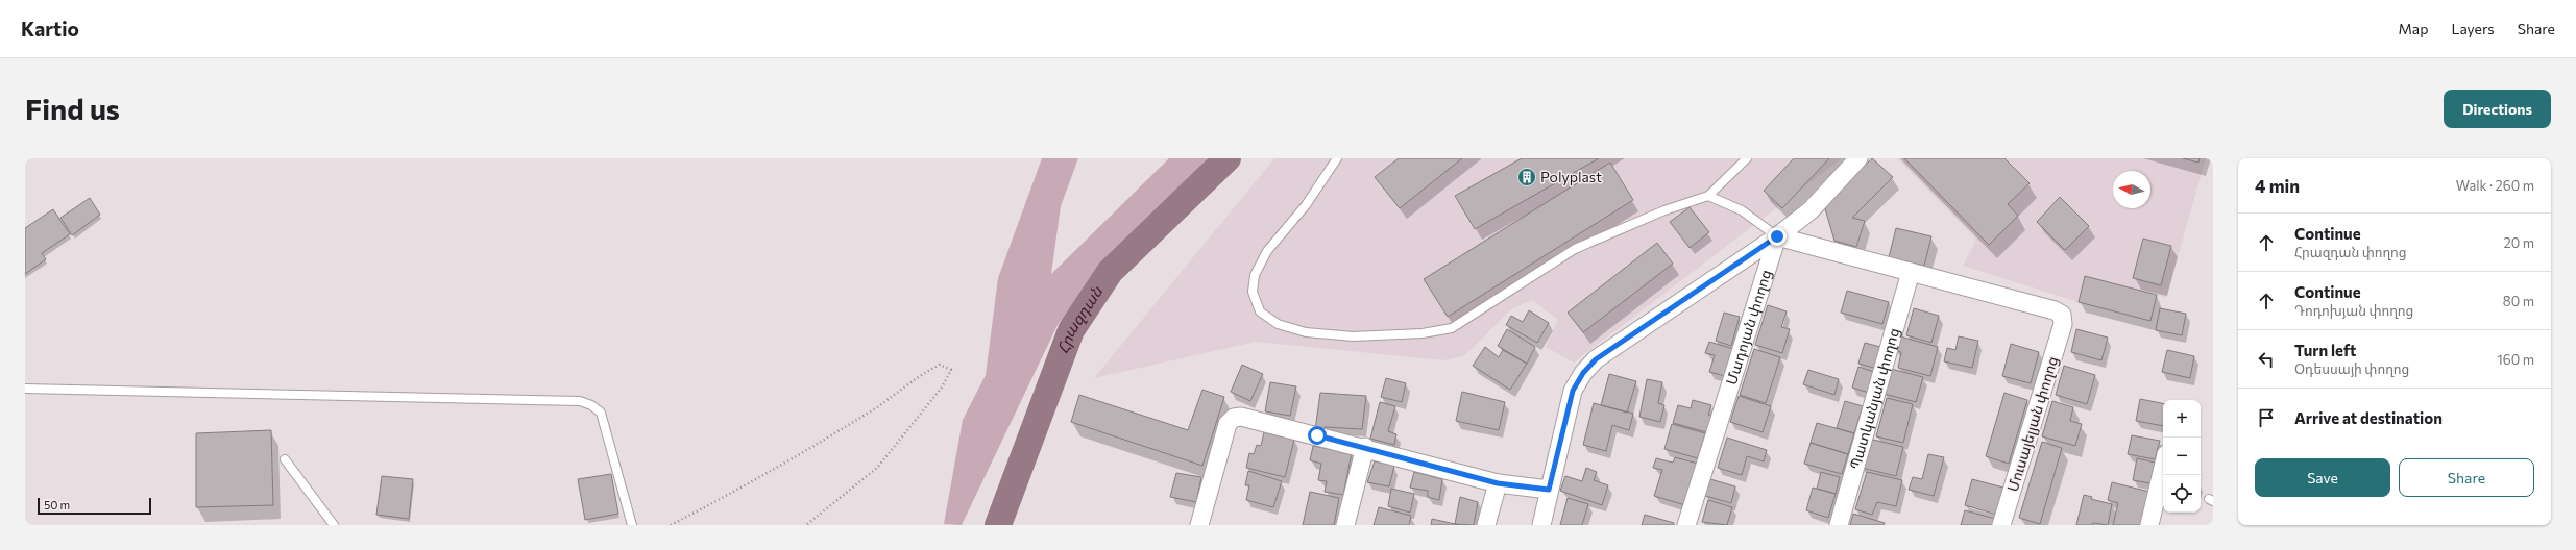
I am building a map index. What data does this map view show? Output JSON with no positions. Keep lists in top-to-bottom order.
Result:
{
  "streets": {
    "street": ["Մադոյան փողոց", "Պատկանյան փողոց", "Մուսայելյան փողոց"]
  },
  "crossings": [
    ["Պատկանյան փողոց", "Մուսայելյան փողոց"]
  ],
  "water": ["Հրազդան"],
  "places": {
    "building": ["Polyplast"]
  },
  "scale_bar": "50 m",
  "north": "left",
  "page": {
    "header": "Kartio",
    "nav": ["Map", "Layers", "Share"],
    "buttons": [
      "Directions",
      ["Save", "Share"]
    ],
    "title": "Find us",
    "heading": ["4 min", "Walk · 260 m"],
    "list": [
      ["Continue", "Հրազդան փողոց", "20 m"],
      ["Continue", "Դոդոխյան փողոց", "80 m"],
      ["Turn left", "Օդեսսայի փողոց", "160 m"],
      "Arrive at destination"
    ],
    "map_buttons": ["+", "−"],
    "scale": "50 m"
  }
}
